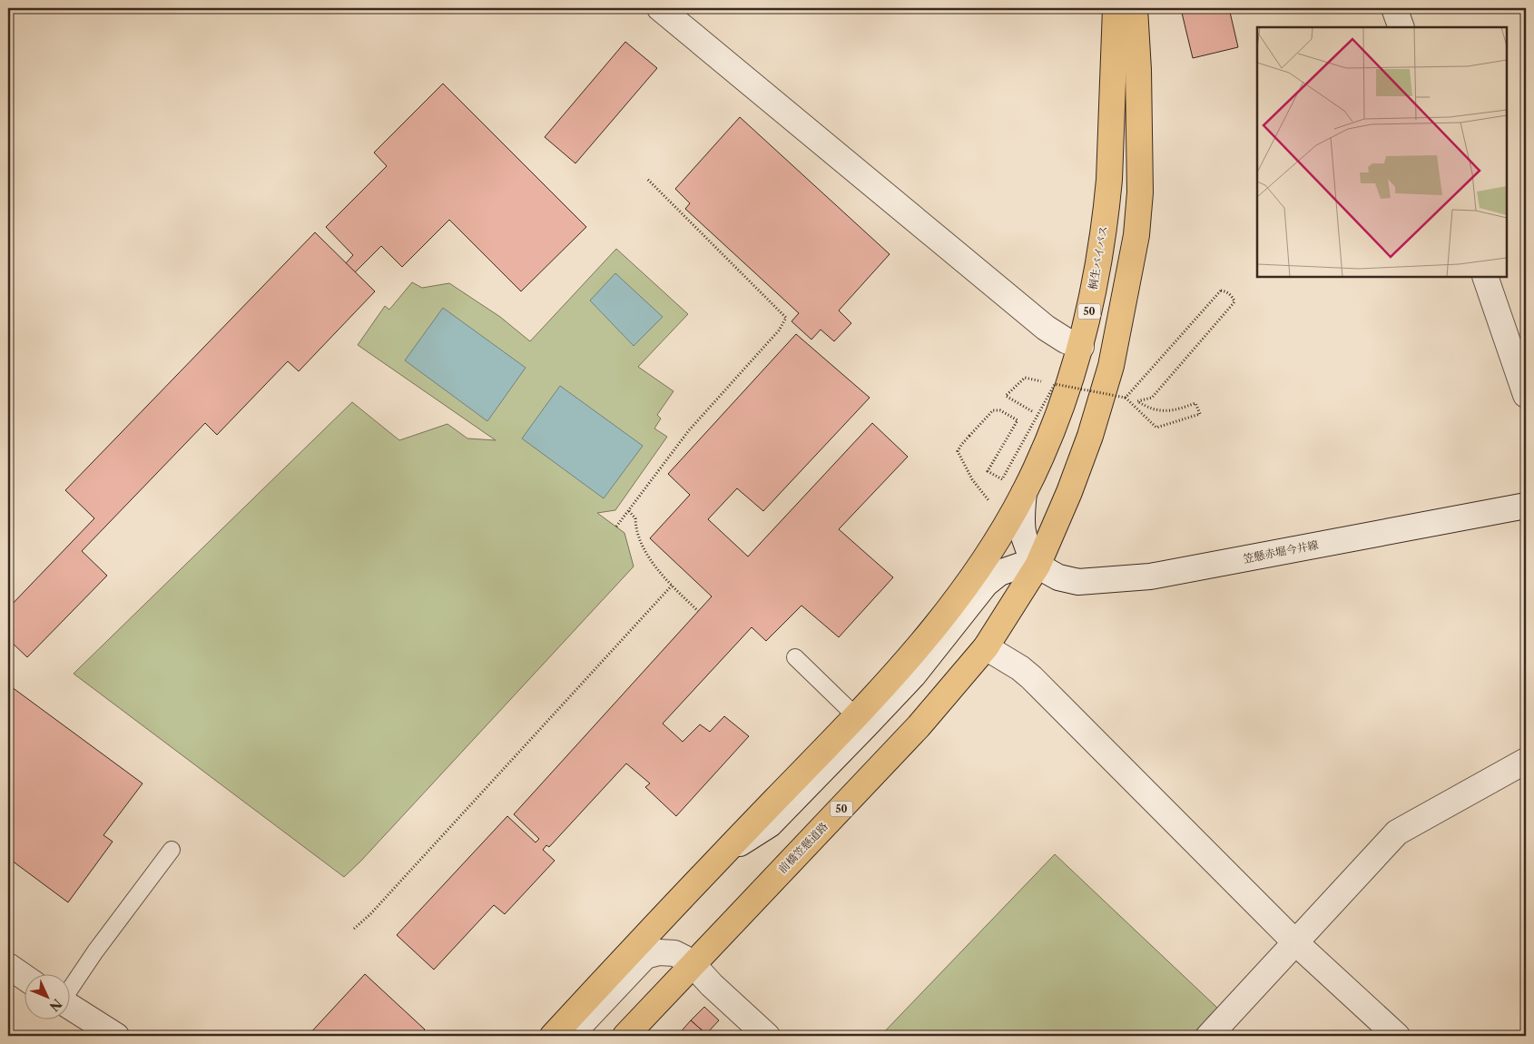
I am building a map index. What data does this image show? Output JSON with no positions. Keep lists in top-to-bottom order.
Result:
{
  "streets": {
    "highway": ["桐生バイパス", "50", "前橋笠懸道路"],
    "street": ["笠懸赤堀今井線"]
  },
  "crossings": [
    ["桐生バイパス", "50"],
    ["50", "笠懸赤堀今井線"],
    ["50", "前橋笠懸道路"],
    ["笠懸赤堀今井線", "前橋笠懸道路"]
  ],
  "north": "bottom right"
}
